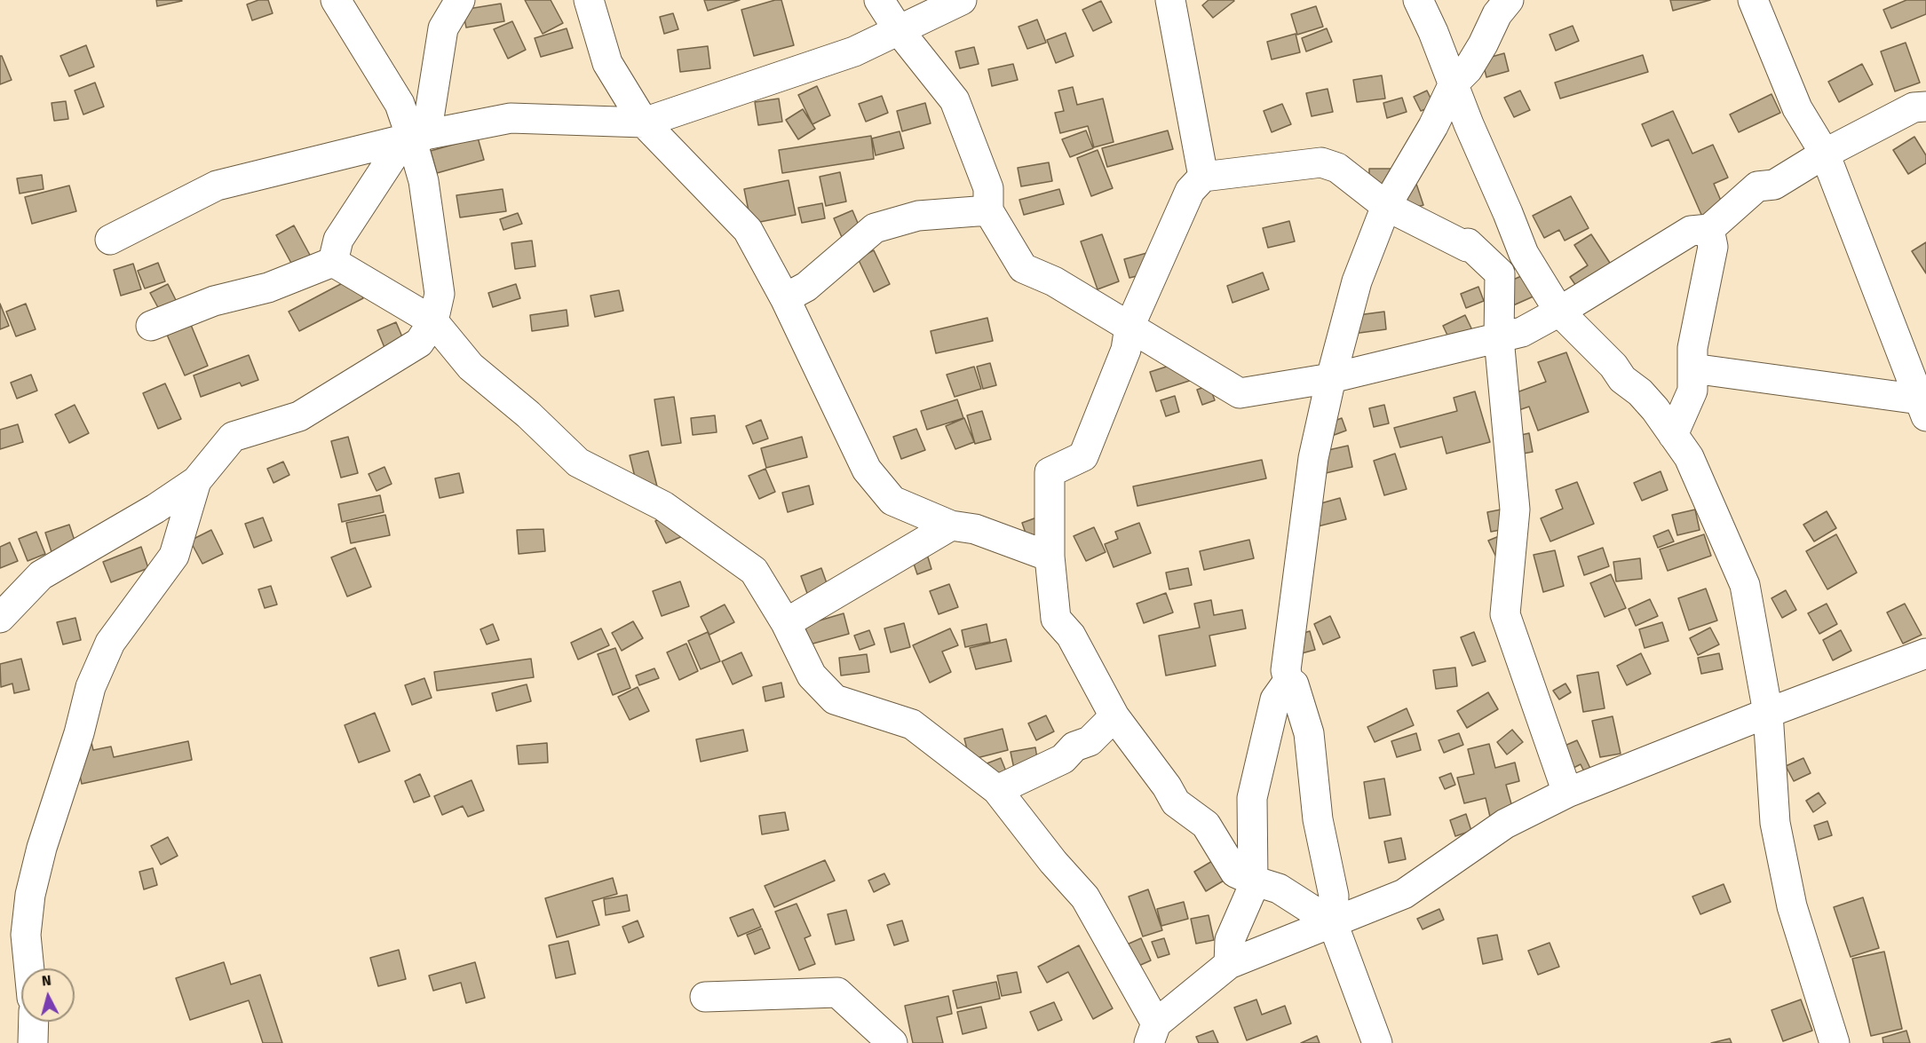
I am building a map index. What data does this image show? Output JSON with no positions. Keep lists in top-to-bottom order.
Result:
{
  "north": "top"
}
